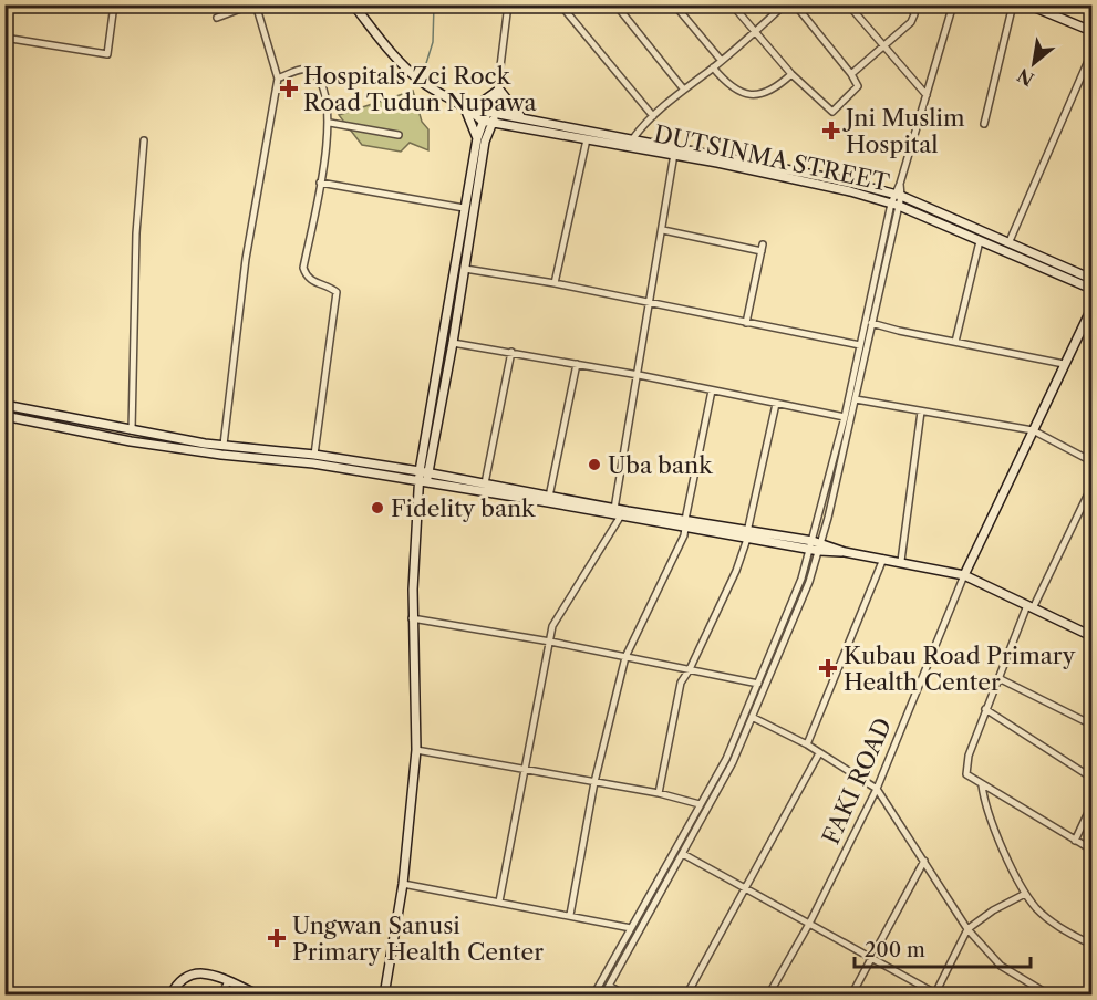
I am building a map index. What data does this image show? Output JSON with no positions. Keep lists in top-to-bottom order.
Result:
{
  "streets": {
    "street": ["DUTSINMA STREET", "FAKI ROAD"]
  },
  "places": {
    "health": [
      "Hospitals Zci Rock Road Tudun Nupawa",
      "Jni Muslim Hospital",
      "Kubau Road Primary Health Center",
      "Ungwan Sanusi Primary Health Center"
    ],
    "other": ["Uba bank", "Fidelity bank"]
  },
  "scale_bar": "200 m",
  "north": "bottom left"
}
